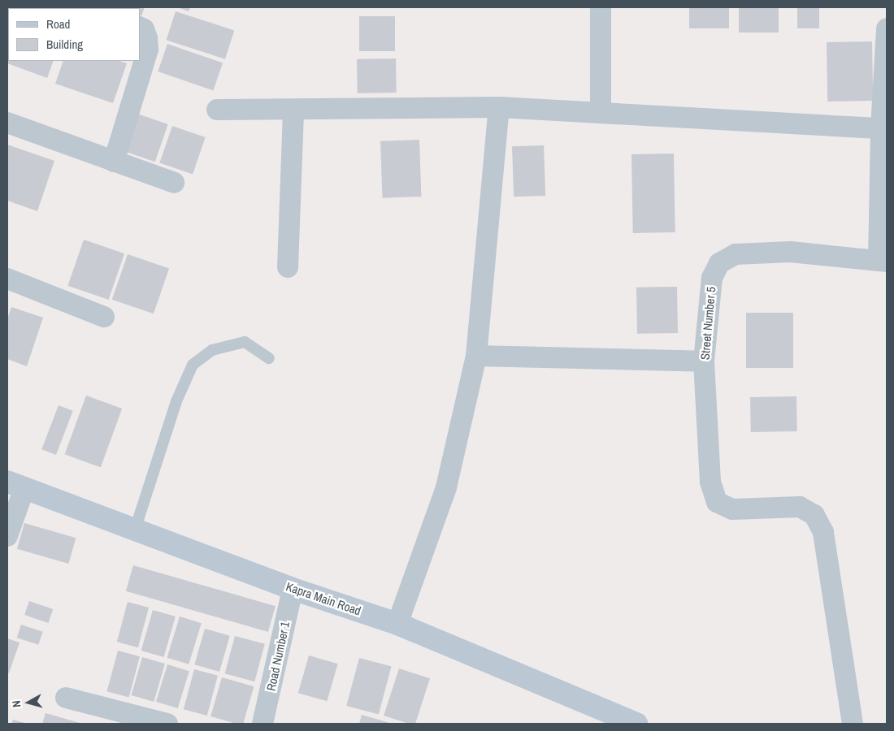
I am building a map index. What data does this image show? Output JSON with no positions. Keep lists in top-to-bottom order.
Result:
{
  "streets": {
    "street": ["Street Number 5", "Kapra Main Road", "Road Number 1"]
  },
  "crossings": [
    ["Kapra Main Road", "Road Number 1"]
  ],
  "legend": ["Road", "Building"],
  "north": "left"
}
